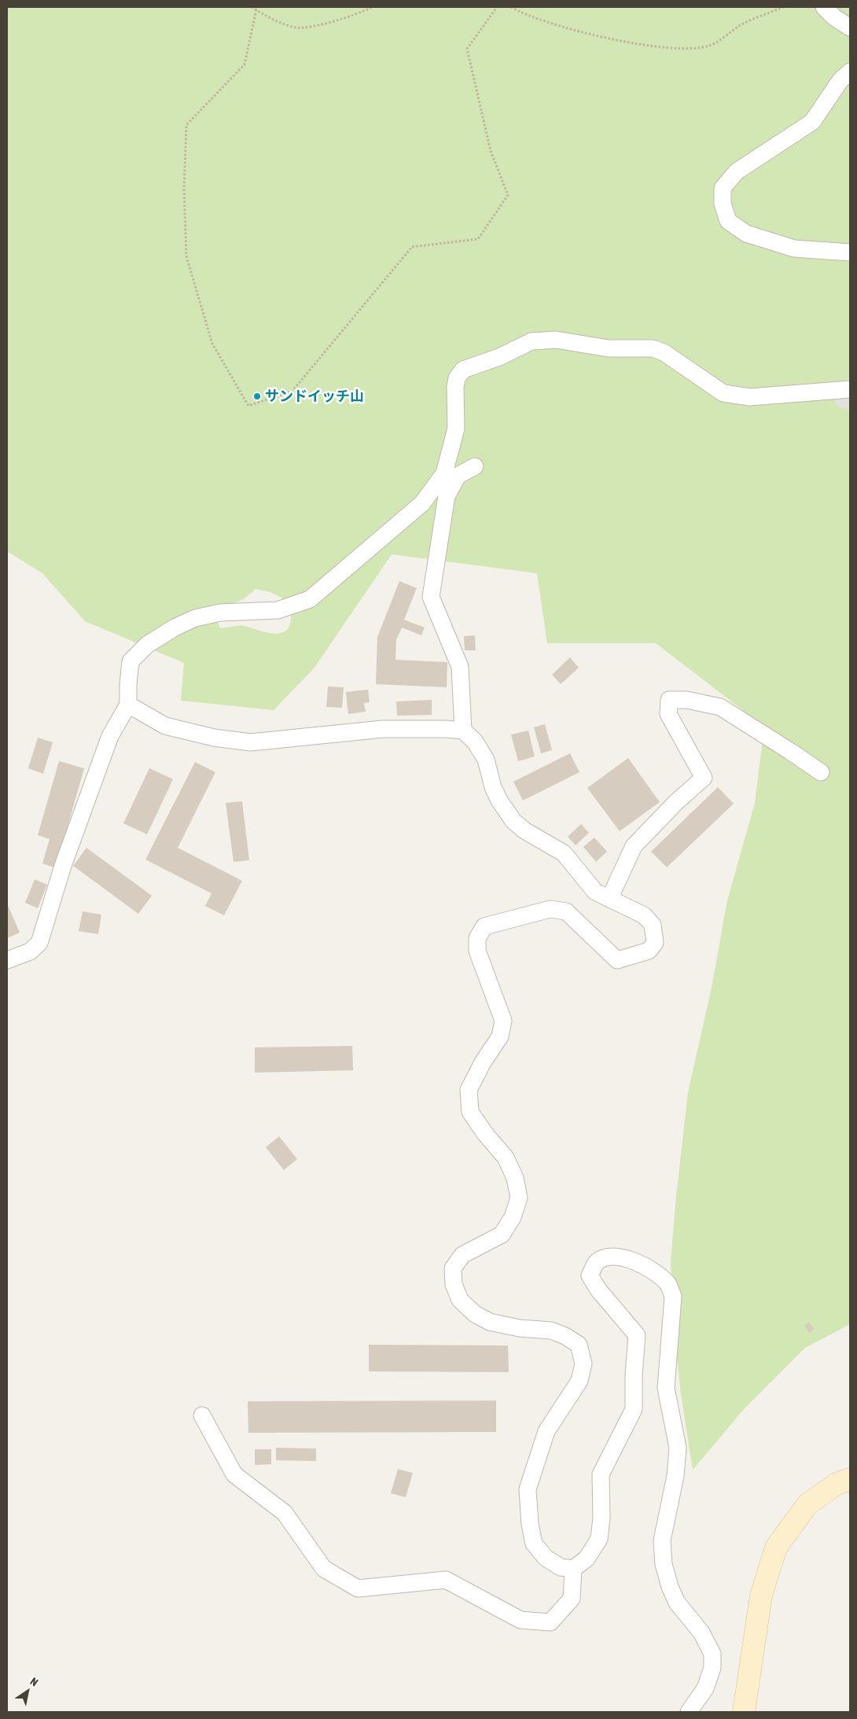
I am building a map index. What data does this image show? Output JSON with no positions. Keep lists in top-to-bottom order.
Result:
{
  "places": ["サンドイッチ山"],
  "north": "top right"
}
